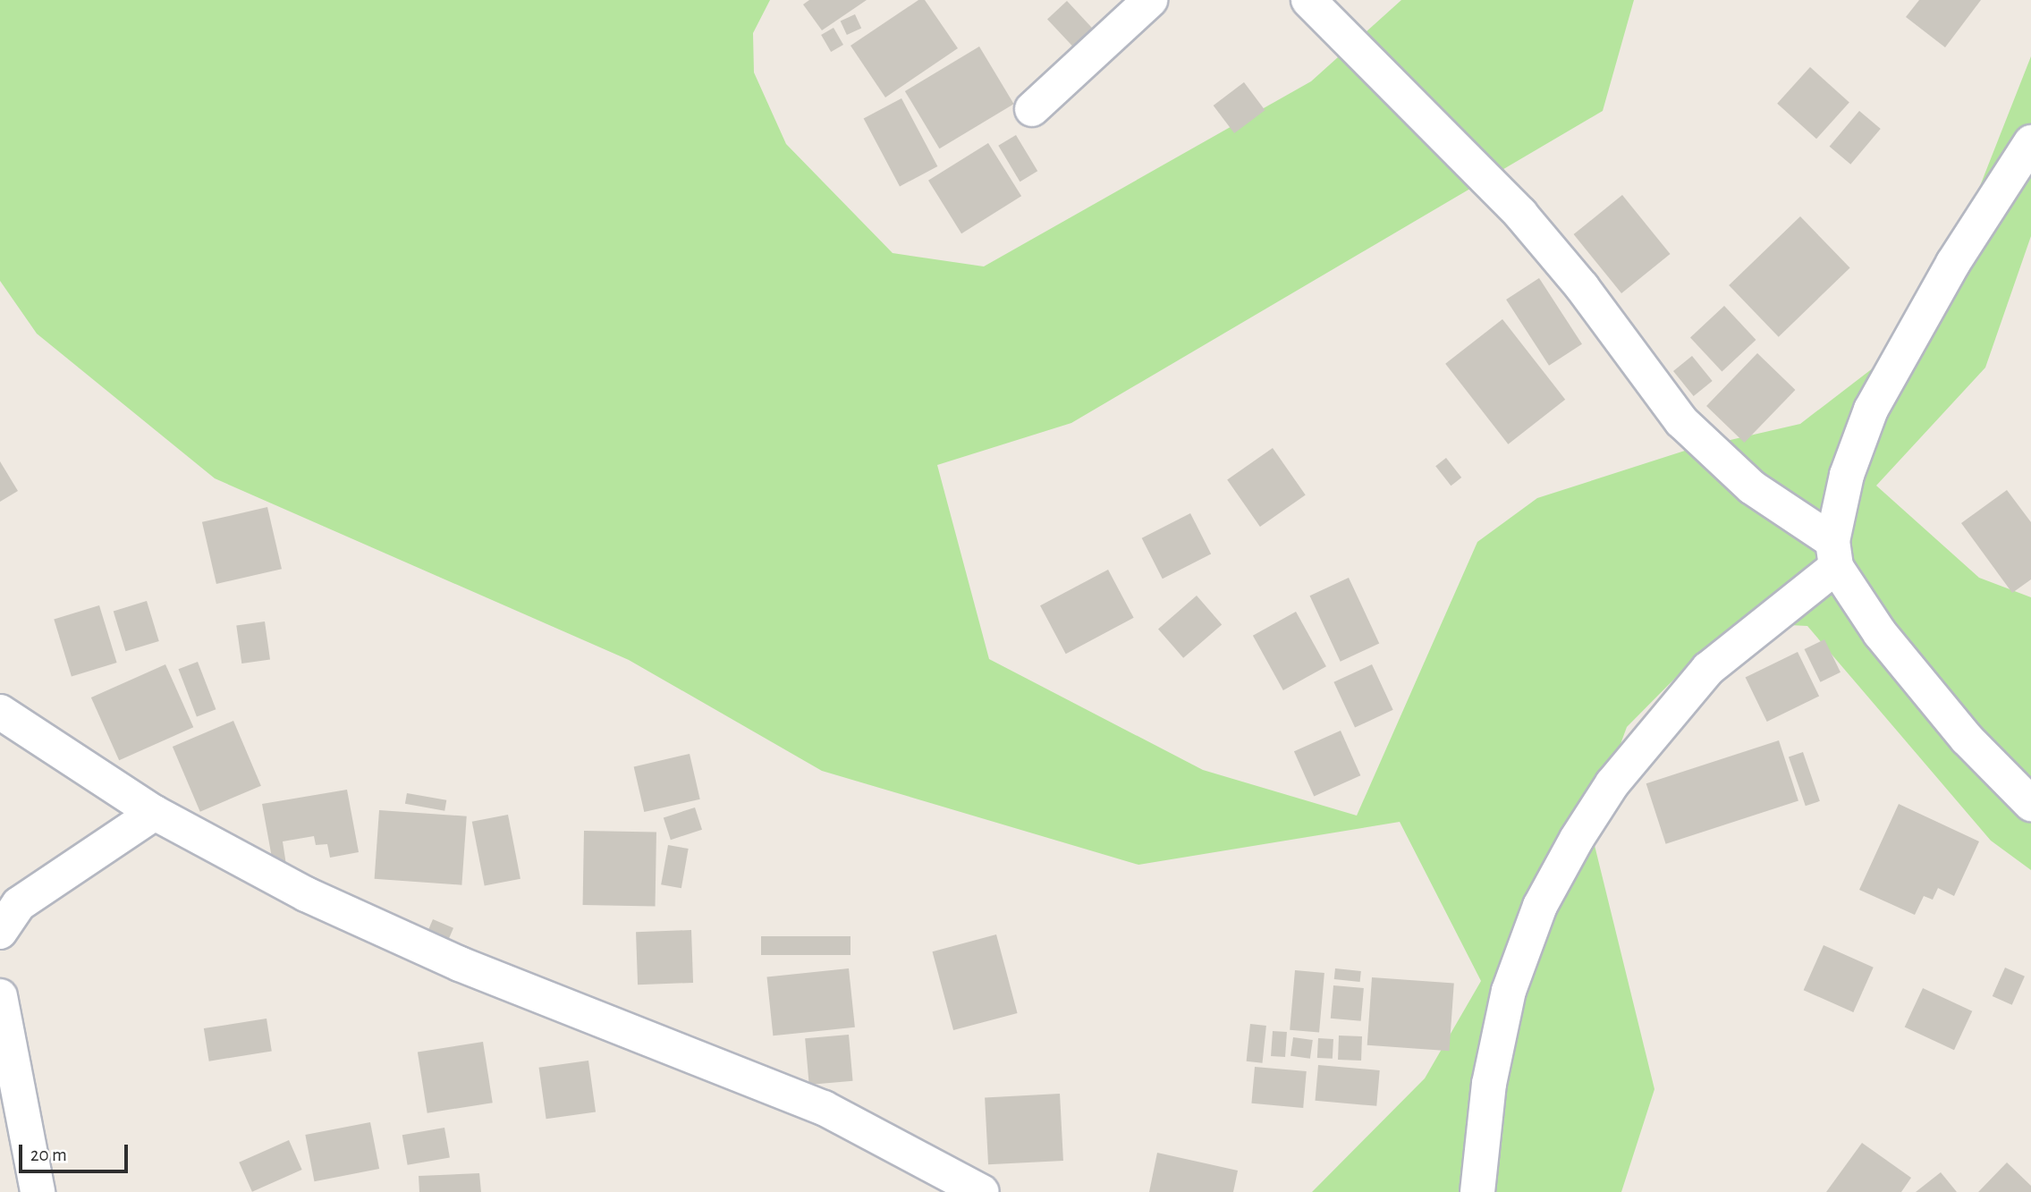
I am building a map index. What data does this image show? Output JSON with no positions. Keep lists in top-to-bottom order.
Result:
{
  "scale_bar": "20 m"
}
